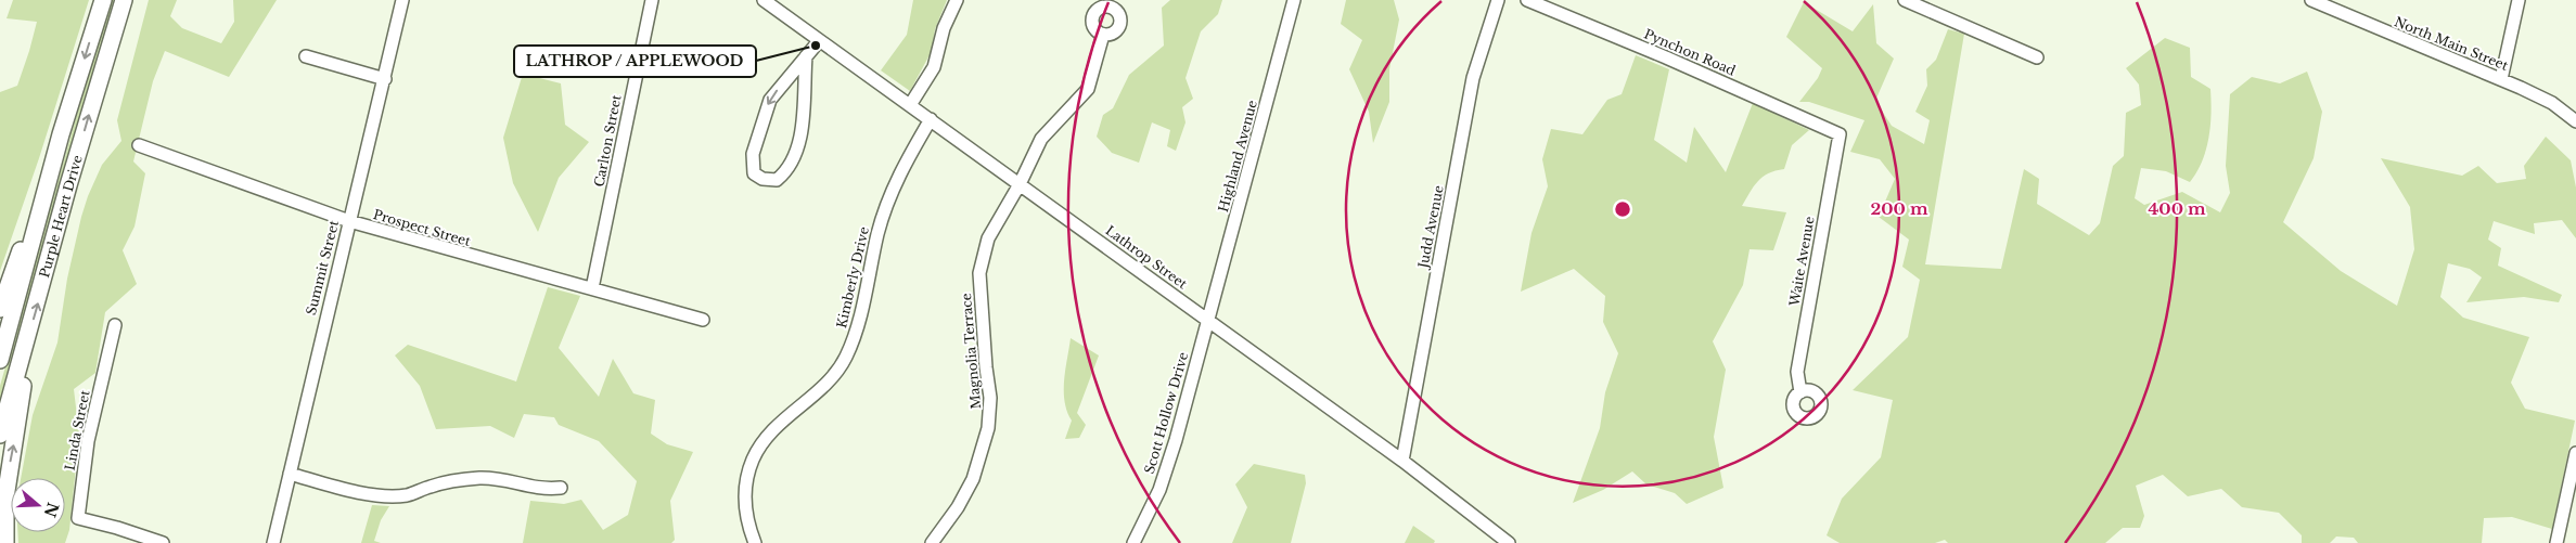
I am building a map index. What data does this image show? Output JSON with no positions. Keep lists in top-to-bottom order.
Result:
{
  "streets": {
    "main road": ["Purple Heart Drive"],
    "street": [
      "North Main Street",
      "Pynchon Road",
      "Carlton Street",
      "Highland Avenue",
      "Judd Avenue",
      "Prospect Street",
      "Lathrop Street",
      "Waite Avenue",
      "Summit Street",
      "Kimberly Drive",
      "Magnolia Terrace",
      "Scott Hollow Drive",
      "Linda Street"
    ]
  },
  "crossings": [
    ["Pynchon Road", "Waite Avenue"],
    ["Carlton Street", "Prospect Street"],
    ["Highland Avenue", "Lathrop Street"],
    ["Highland Avenue", "Scott Hollow Drive"],
    ["Judd Avenue", "Lathrop Street"],
    ["Prospect Street", "Summit Street"],
    ["Lathrop Street", "Kimberly Drive"],
    ["Lathrop Street", "Magnolia Terrace"],
    ["Lathrop Street", "Scott Hollow Drive"]
  ],
  "places": ["LATHROP / APPLEWOOD"],
  "north": "right",
  "rings": ["200 m", "400 m"]
}
